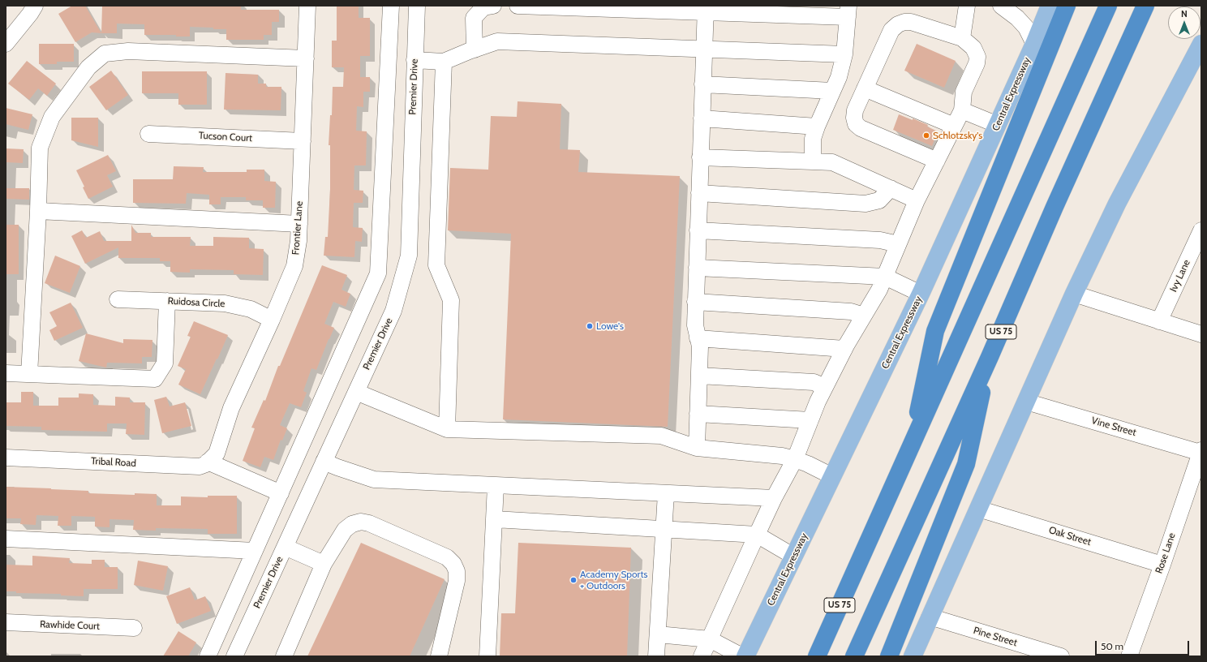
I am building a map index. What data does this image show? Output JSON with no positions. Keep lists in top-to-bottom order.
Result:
{
  "streets": {
    "highway": ["US 75"],
    "main road": ["Central Expressway"],
    "street": [
      "Premier Drive",
      "Tucson Court",
      "Frontier Lane",
      "Ivy Lane",
      "Ruidosa Circle",
      "Vine Street",
      "Tribal Road",
      "Oak Street",
      "Rose Lane",
      "Rawhide Court",
      "Pine Street"
    ]
  },
  "crossings": [
    ["Tucson Court", "Frontier Lane"],
    ["Frontier Lane", "Ruidosa Circle"],
    ["Frontier Lane", "Tribal Road"],
    ["Vine Street", "Rose Lane"],
    ["Oak Street", "Rose Lane"]
  ],
  "places": ["Schlotzsky's", "Lowe's", "Academy Sports + Outdoors"],
  "scale_bar": "50 m",
  "north": "top"
}
